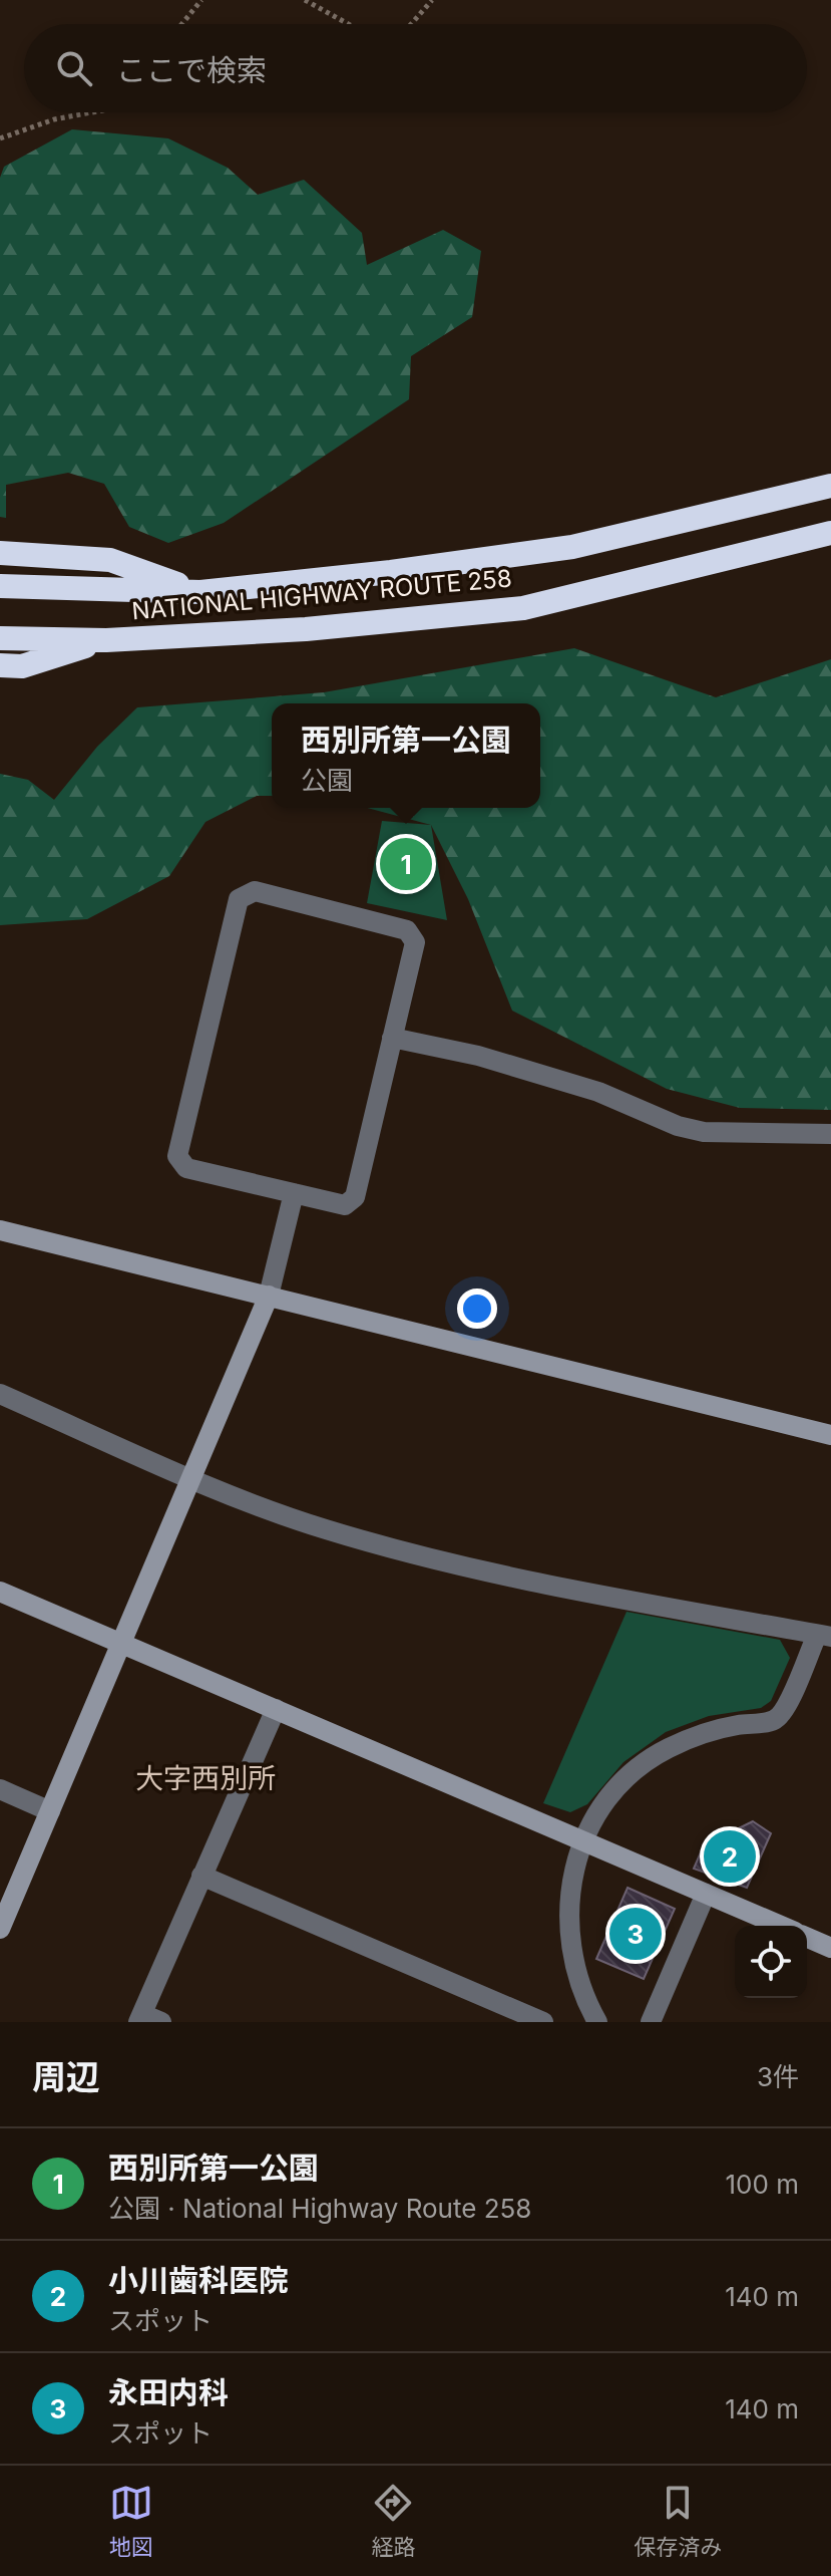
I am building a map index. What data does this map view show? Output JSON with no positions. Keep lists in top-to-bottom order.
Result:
{
  "streets": {
    "highway": ["NATIONAL HIGHWAY ROUTE 258"]
  },
  "districts": ["大字西別所"],
  "page": {
    "search": "ここで検索",
    "popup": ["西別所第一公園", "公園"],
    "pins": ["1", "2", "3"],
    "heading": ["周辺", "3件"],
    "list": [
      {
        "mark": "1",
        "name": "西別所第一公園",
        "note": "公園 · National Highway Route 258",
        "value": "100 m"
      },
      {
        "mark": "2",
        "name": "小川歯科医院",
        "note": "スポット",
        "value": "140 m"
      },
      {
        "mark": "3",
        "name": "永田内科",
        "note": "スポット",
        "value": "140 m"
      }
    ],
    "nav": ["地図", "経路", "保存済み"]
  }
}
